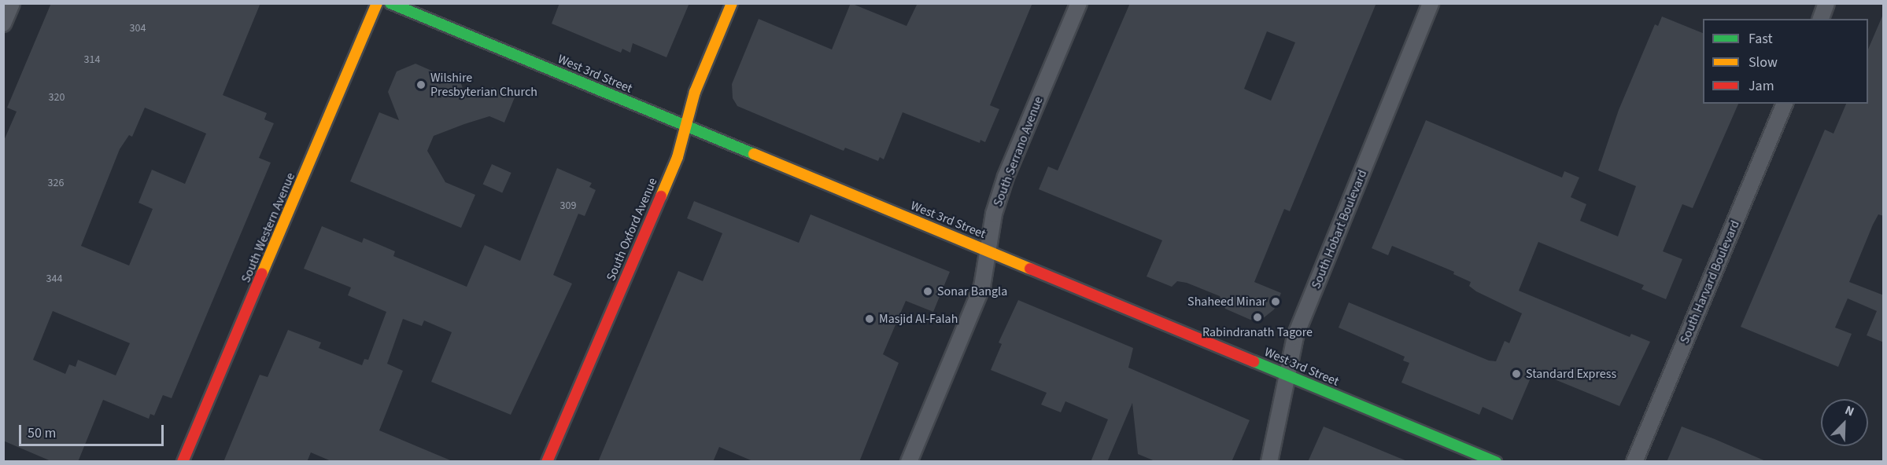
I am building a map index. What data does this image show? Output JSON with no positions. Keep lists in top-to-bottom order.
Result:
{
  "streets": {
    "main road": ["West 3rd Street", "South Western Avenue", "South Oxford Avenue"],
    "street": ["South Serrano Avenue", "South Hobart Boulevard", "South Harvard Boulevard"]
  },
  "crossings": [
    ["West 3rd Street", "South Serrano Avenue"],
    ["West 3rd Street", "South Oxford Avenue"],
    ["West 3rd Street", "South Hobart Boulevard"]
  ],
  "places": [
    "Wilshire Presbyterian Church",
    "Sonar Bangla",
    "Shaheed Minar",
    "Rabindranath Tagore",
    "Masjid Al-Falah",
    "Standard Express"
  ],
  "house_numbers": [
    "304",
    "314",
    "320",
    "326",
    "309",
    "344"
  ],
  "legend": ["Fast", "Slow", "Jam"],
  "scale_bar": "50 m",
  "north": "top right"
}
